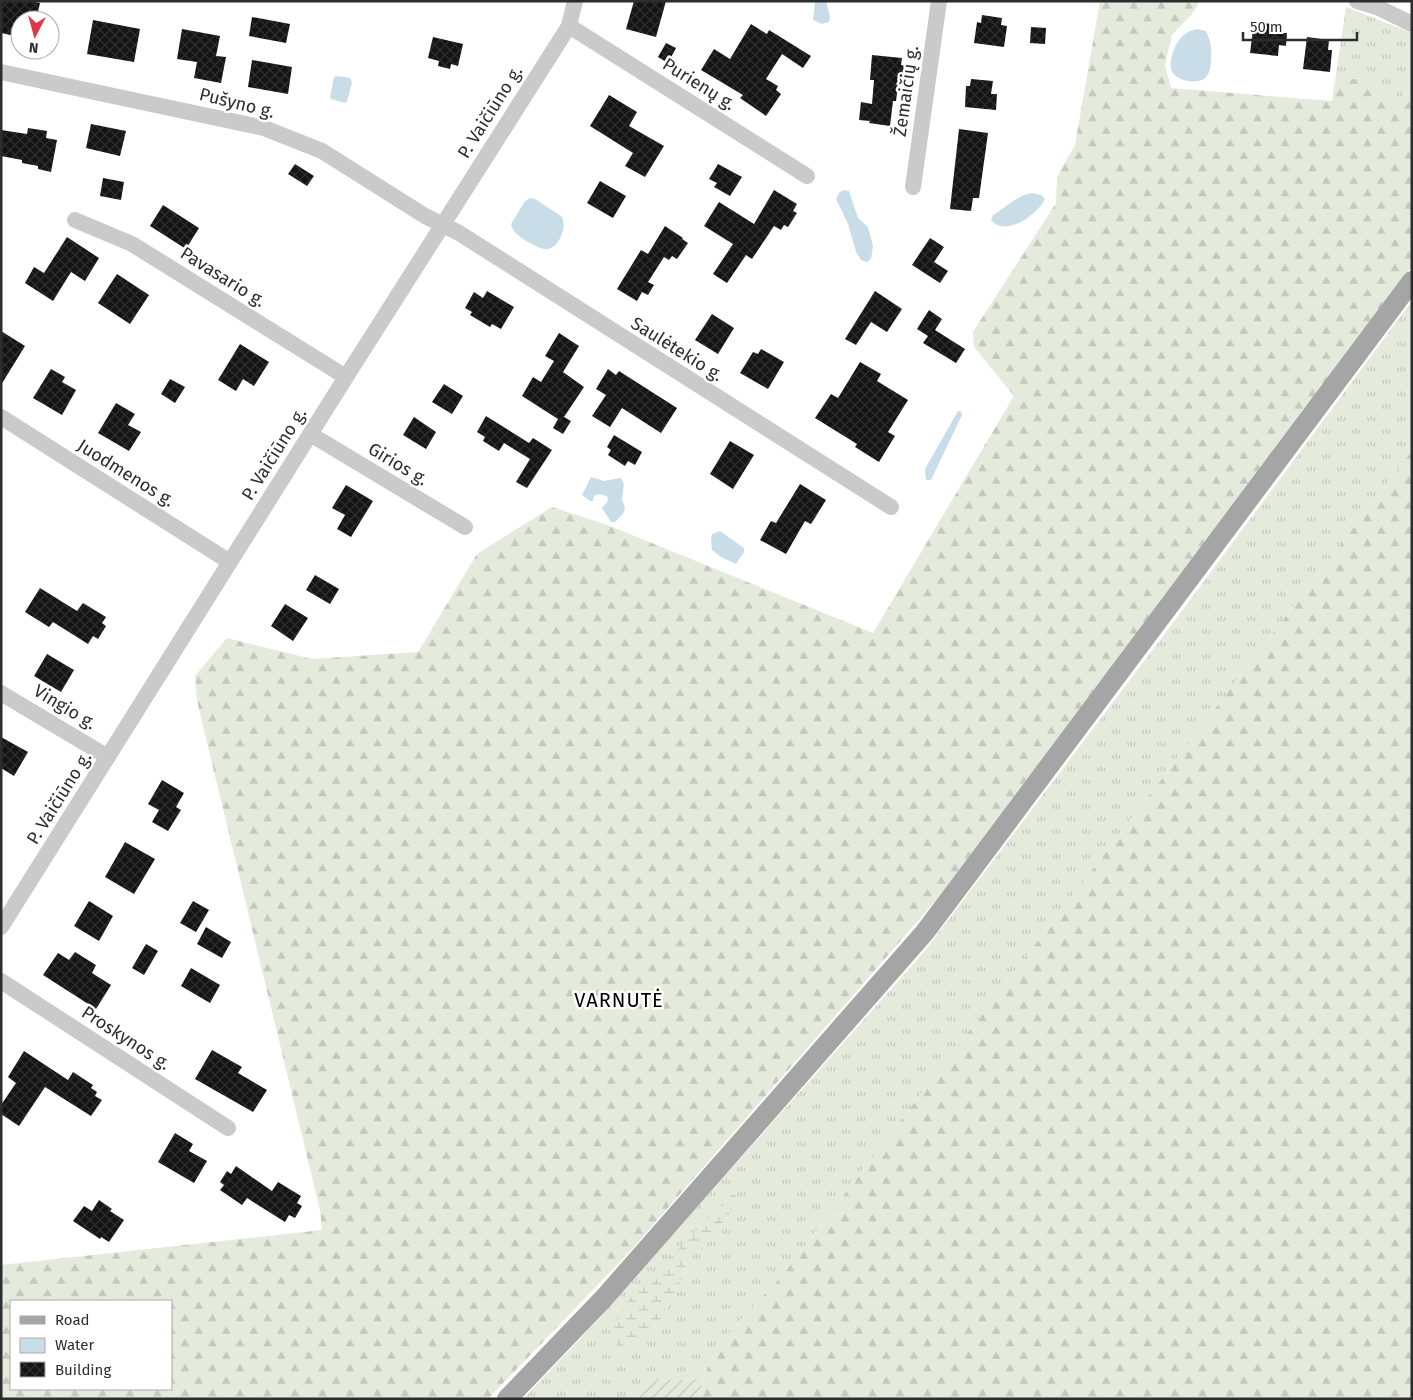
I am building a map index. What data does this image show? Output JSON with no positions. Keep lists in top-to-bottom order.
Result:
{
  "streets": {
    "street": [
      "Purienų g.",
      "Žemaičių g.",
      "Pušyno g.",
      "P. Vaičiūno g.",
      "Pavasario g.",
      "Saulėtekio g.",
      "Girios g.",
      "Juodmenos g.",
      "Vingio g.",
      "Proskynos g."
    ]
  },
  "crossings": [
    ["Purienų g.", "P. Vaičiūno g."],
    ["Pušyno g.", "P. Vaičiūno g."],
    ["Pušyno g.", "Saulėtekio g."],
    ["P. Vaičiūno g.", "Pavasario g."],
    ["P. Vaičiūno g.", "Saulėtekio g."],
    ["P. Vaičiūno g.", "Girios g."],
    ["P. Vaičiūno g.", "Juodmenos g."],
    ["P. Vaičiūno g.", "Vingio g."]
  ],
  "districts": ["VARNUTĖ"],
  "legend": ["Road", "Water", "Building"],
  "scale_bar": "50 m",
  "north": "bottom"
}
